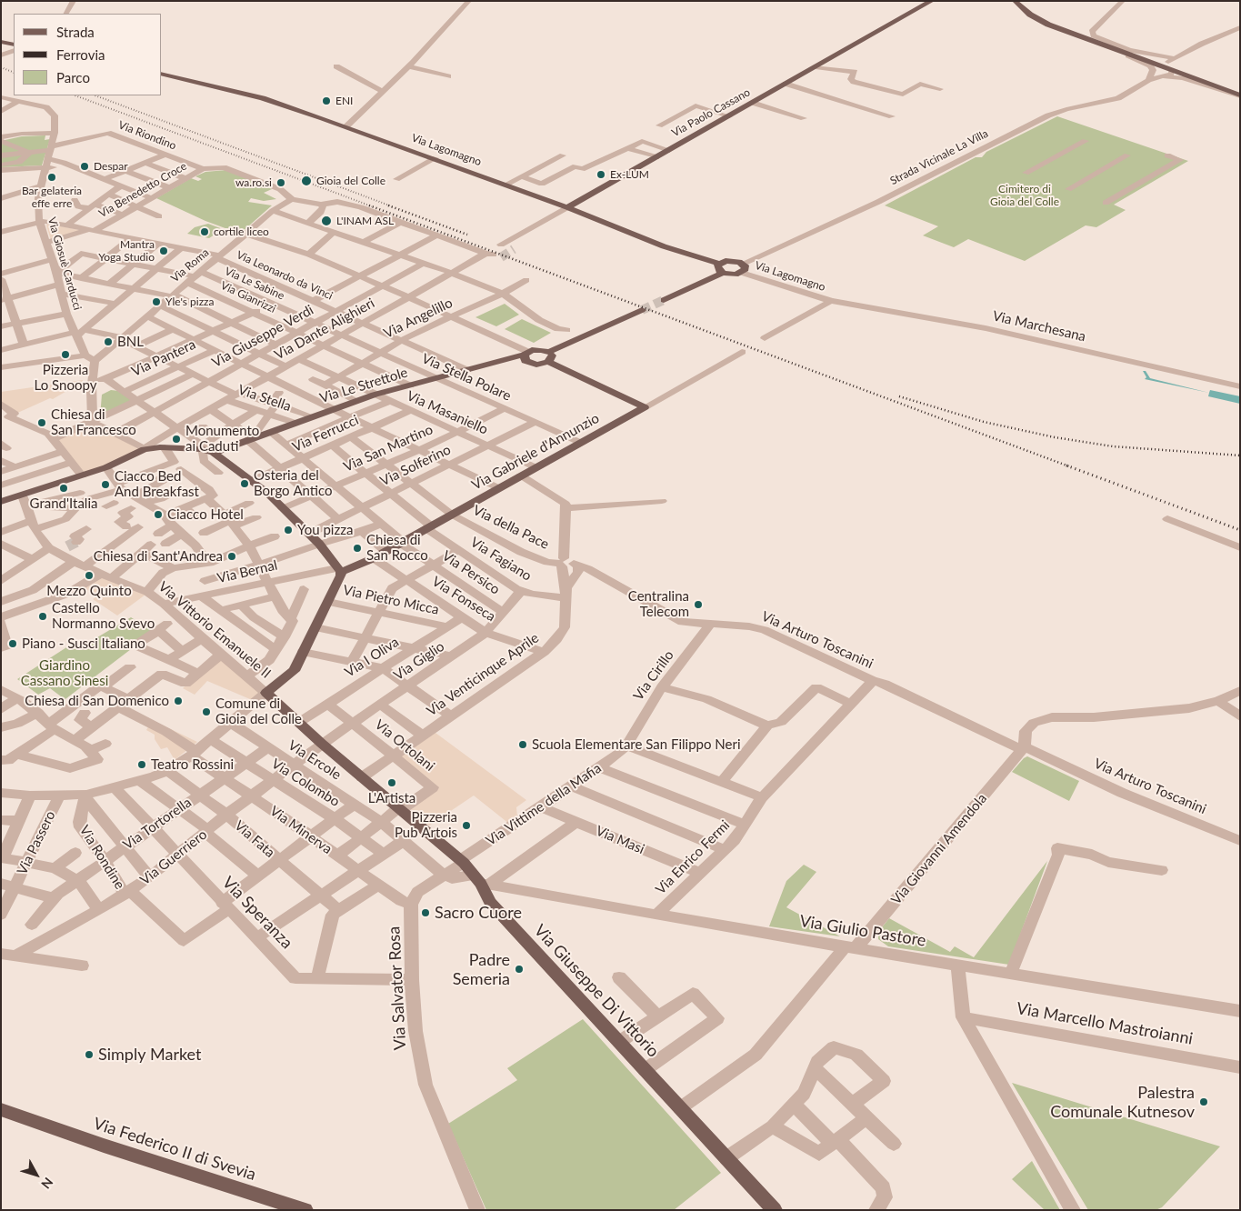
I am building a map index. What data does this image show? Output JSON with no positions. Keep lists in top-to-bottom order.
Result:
{
  "streets": {
    "main road": [
      "Via Paolo Cassano",
      "Via Lagomagno",
      "Via Le Strettole",
      "Via Gabriele d'Annunzio",
      "Via Giuseppe Di Vittorio",
      "Via Federico II di Svevia"
    ],
    "street": [
      "Via Riondino",
      "Strada Vicinale La Villa",
      "Via Benedetto Croce",
      "Via Giosuè Carducci",
      "Via Roma",
      "Via Leonardo da Vinci",
      "Via Le Sabine",
      "Via Gianrizzi",
      "Via Angelillo",
      "Via Marchesana",
      "Via Dante Alighieri",
      "Via Giuseppe Verdi",
      "Via Pantera",
      "Via Stella Polare",
      "Via Stella",
      "Via Masaniello",
      "Via Ferrucci",
      "Via San Martino",
      "Via Solferino",
      "Via della Pace",
      "Via Fagiano",
      "Via Bernal",
      "Via Persico",
      "Via Fonseca",
      "Via Pietro Micca",
      "Via Vittorio Emanuele II",
      "Via Arturo Toscanini",
      "Via I Oliva",
      "Via Giglio",
      "Via Venticinque Aprile",
      "Via Cirillo",
      "Via Ortolani",
      "Via Ercole",
      "Via Colombo",
      "Via Vittime della Mafia",
      "Via Tortorella",
      "Via Minerva",
      "Via Fata",
      "Via Masi",
      "Via Passero",
      "Via Giovanni Amendola",
      "Via Rondine",
      "Via Guerriero",
      "Via Enrico Fermi",
      "Via Speranza",
      "Via Giulio Pastore",
      "Via Salvator Rosa",
      "Via Marcello Mastroianni"
    ]
  },
  "crossings": [
    ["Via Paolo Cassano", "Via Lagomagno"],
    ["Via Riondino", "Via Benedetto Croce"],
    ["Via Riondino", "Via Giosuè Carducci"],
    ["Via Lagomagno", "Strada Vicinale La Villa"],
    ["Via Lagomagno", "Via Marchesana"],
    ["Via Benedetto Croce", "Via Leonardo da Vinci"],
    ["Via Giosuè Carducci", "Via Leonardo da Vinci"],
    ["Via Roma", "Via Leonardo da Vinci"],
    ["Via Roma", "Via Le Sabine"],
    ["Via Roma", "Via Gianrizzi"],
    ["Via Leonardo da Vinci", "Via Angelillo"],
    ["Via Leonardo da Vinci", "Via Dante Alighieri"],
    ["Via Leonardo da Vinci", "Via Giuseppe Verdi"],
    ["Via Leonardo da Vinci", "Via Le Strettole"],
    ["Via Le Sabine", "Via Gianrizzi"],
    ["Via Le Sabine", "Via Dante Alighieri"],
    ["Via Le Sabine", "Via Giuseppe Verdi"],
    ["Via Le Sabine", "Via Stella Polare"],
    ["Via Gianrizzi", "Via Angelillo"],
    ["Via Gianrizzi", "Via Dante Alighieri"],
    ["Via Gianrizzi", "Via Giuseppe Verdi"],
    ["Via Gianrizzi", "Via Le Strettole"],
    ["Via Angelillo", "Via Stella Polare"],
    ["Via Angelillo", "Via Masaniello"],
    ["Via Dante Alighieri", "Via Stella Polare"],
    ["Via Dante Alighieri", "Via Stella"],
    ["Via Dante Alighieri", "Via Masaniello"],
    ["Via Stella Polare", "Via Le Strettole"],
    ["Via Stella Polare", "Via San Martino"],
    ["Via Stella Polare", "Via Gabriele d'Annunzio"],
    ["Via Stella Polare", "Via Solferino"],
    ["Via Le Strettole", "Via Stella"],
    ["Via Le Strettole", "Via Masaniello"],
    ["Via Le Strettole", "Via Persico"],
    ["Via Masaniello", "Via Ferrucci"],
    ["Via Masaniello", "Via San Martino"],
    ["Via Masaniello", "Via Gabriele d'Annunzio"],
    ["Via Masaniello", "Via Solferino"],
    ["Via Ferrucci", "Via della Pace"],
    ["Via Ferrucci", "Via Fagiano"],
    ["Via Ferrucci", "Via Persico"],
    ["Via San Martino", "Via della Pace"],
    ["Via San Martino", "Via Fagiano"],
    ["Via San Martino", "Via Persico"],
    ["Via Gabriele d'Annunzio", "Via della Pace"],
    ["Via Gabriele d'Annunzio", "Via Fagiano"],
    ["Via Gabriele d'Annunzio", "Via Bernal"],
    ["Via Gabriele d'Annunzio", "Via Persico"],
    ["Via Gabriele d'Annunzio", "Via Fonseca"],
    ["Via Solferino", "Via della Pace"],
    ["Via Solferino", "Via Fagiano"],
    ["Via Solferino", "Via Persico"],
    ["Via della Pace", "Via Arturo Toscanini"],
    ["Via della Pace", "Via Venticinque Aprile"],
    ["Via Fagiano", "Via Giglio"],
    ["Via Fagiano", "Via Venticinque Aprile"],
    ["Via Bernal", "Via Vittorio Emanuele II"],
    ["Via Persico", "Via Giglio"],
    ["Via Fonseca", "Via I Oliva"],
    ["Via Fonseca", "Via Giglio"],
    ["Via Fonseca", "Via Venticinque Aprile"],
    ["Via Pietro Micca", "Via I Oliva"],
    ["Via Vittorio Emanuele II", "Via Giuseppe Di Vittorio"],
    ["Via Arturo Toscanini", "Via Venticinque Aprile"],
    ["Via Arturo Toscanini", "Via Cirillo"],
    ["Via Arturo Toscanini", "Via Giovanni Amendola"],
    ["Via Arturo Toscanini", "Via Enrico Fermi"],
    ["Via I Oliva", "Via Ortolani"],
    ["Via I Oliva", "Via Giuseppe Di Vittorio"],
    ["Via Giglio", "Via Ortolani"],
    ["Via Giglio", "Via Guerriero"],
    ["Via Giglio", "Via Giuseppe Di Vittorio"],
    ["Via Venticinque Aprile", "Via Ortolani"],
    ["Via Venticinque Aprile", "Via Giuseppe Di Vittorio"],
    ["Via Cirillo", "Via Vittime della Mafia"],
    ["Via Ortolani", "Via Giuseppe Di Vittorio"],
    ["Via Ercole", "Via Tortorella"],
    ["Via Ercole", "Via Guerriero"],
    ["Via Colombo", "Via Tortorella"],
    ["Via Colombo", "Via Guerriero"],
    ["Via Vittime della Mafia", "Via Masi"],
    ["Via Vittime della Mafia", "Via Giuseppe Di Vittorio"],
    ["Via Tortorella", "Via Minerva"],
    ["Via Tortorella", "Via Fata"],
    ["Via Tortorella", "Via Rondine"],
    ["Via Tortorella", "Via Speranza"],
    ["Via Minerva", "Via Guerriero"],
    ["Via Minerva", "Via Salvator Rosa"],
    ["Via Fata", "Via Guerriero"],
    ["Via Masi", "Via Enrico Fermi"],
    ["Via Giovanni Amendola", "Via Giulio Pastore"],
    ["Via Giovanni Amendola", "Via Giuseppe Di Vittorio"],
    ["Via Rondine", "Via Guerriero"],
    ["Via Rondine", "Via Speranza"],
    ["Via Guerriero", "Via Speranza"],
    ["Via Guerriero", "Via Giuseppe Di Vittorio"],
    ["Via Enrico Fermi", "Via Giulio Pastore"],
    ["Via Speranza", "Via Salvator Rosa"],
    ["Via Giulio Pastore", "Via Giuseppe Di Vittorio"]
  ],
  "parks": ["Cimitero di Gioia del Colle", "Giardino Cassano Sinesi"],
  "places": [
    "ENI",
    "Despar",
    "Ex-LUM",
    "Bar gelateria effe erre",
    "Gioia del Colle",
    "wa.ro.si",
    "L'INAM ASL",
    "cortile liceo",
    "Mantra Yoga Studio",
    "Yle's pizza",
    "BNL",
    "Pizzeria Lo Snoopy",
    "Chiesa di San Francesco",
    "Monumento ai Caduti",
    "Osteria del Borgo Antico",
    "Ciacco Bed And Breakfast",
    "Grand'Italia",
    "Ciacco Hotel",
    "You pizza",
    "Chiesa di San Rocco",
    "Chiesa di Sant'Andrea",
    "Mezzo Quinto",
    "Centralina Telecom",
    "Castello Normanno Svevo",
    "Piano - Susci Italiano",
    "Chiesa di San Domenico",
    "Comune di Gioia del Colle",
    "Scuola Elementare San Filippo Neri",
    "Teatro Rossini",
    "L'Artista",
    "Pizzeria Pub Artois",
    "Sacro Cuore",
    "Padre Semeria",
    "Simply Market",
    "Palestra Comunale Kutnesov"
  ],
  "legend": ["Strada", "Ferrovia", "Parco"],
  "north": "bottom right"
}
